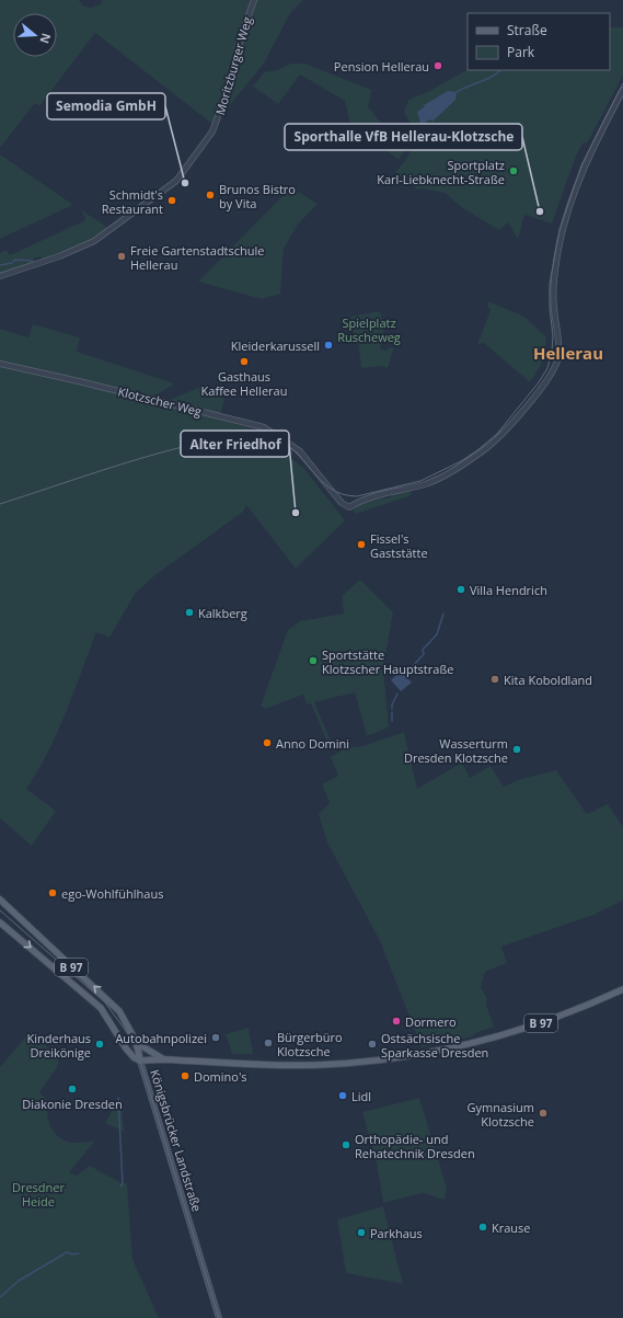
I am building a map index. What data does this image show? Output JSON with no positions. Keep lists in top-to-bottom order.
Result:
{
  "streets": {
    "main road": ["B 97", "Königsbrücker Landstraße"],
    "street": ["Moritzburger Weg", "Klotzscher Weg"]
  },
  "crossings": [
    ["B 97", "Königsbrücker Landstraße"]
  ],
  "districts": ["Hellerau"],
  "parks": ["Spielplatz Ruscheweg", "Dresdner Heide"],
  "places": [
    "Pension Hellerau",
    "Sportplatz Karl-Liebknecht-Straße",
    "Semodia GmbH",
    "Brunos Bistro by Vita",
    "Schmidt's Restaurant",
    "Sporthalle VfB Hellerau-Klotzsche",
    "Freie Gartenstadtschule Hellerau",
    "Kleiderkarussell",
    "Gasthaus Kaffee Hellerau",
    "Alter Friedhof",
    "Fissel's Gaststätte",
    "Villa Hendrich",
    "Kalkberg",
    "Sportstätte Klotzscher Hauptstraße",
    "Kita Koboldland",
    "Anno Domini",
    "Wasserturm Dresden Klotzsche",
    "ego-Wohlfühlhaus",
    "Dormero",
    "Autobahnpolizei",
    "Bürgerbüro Klotzsche",
    "Kinderhaus Dreikönige",
    "Ostsächsische Sparkasse Dresden",
    "Domino's",
    "Diakonie Dresden",
    "Lidl",
    "Gymnasium Klotzsche",
    "Orthopädie- und Rehatechnik Dresden",
    "Krause",
    "Parkhaus"
  ],
  "legend": ["Straße", "Park"],
  "north": "right"
}
